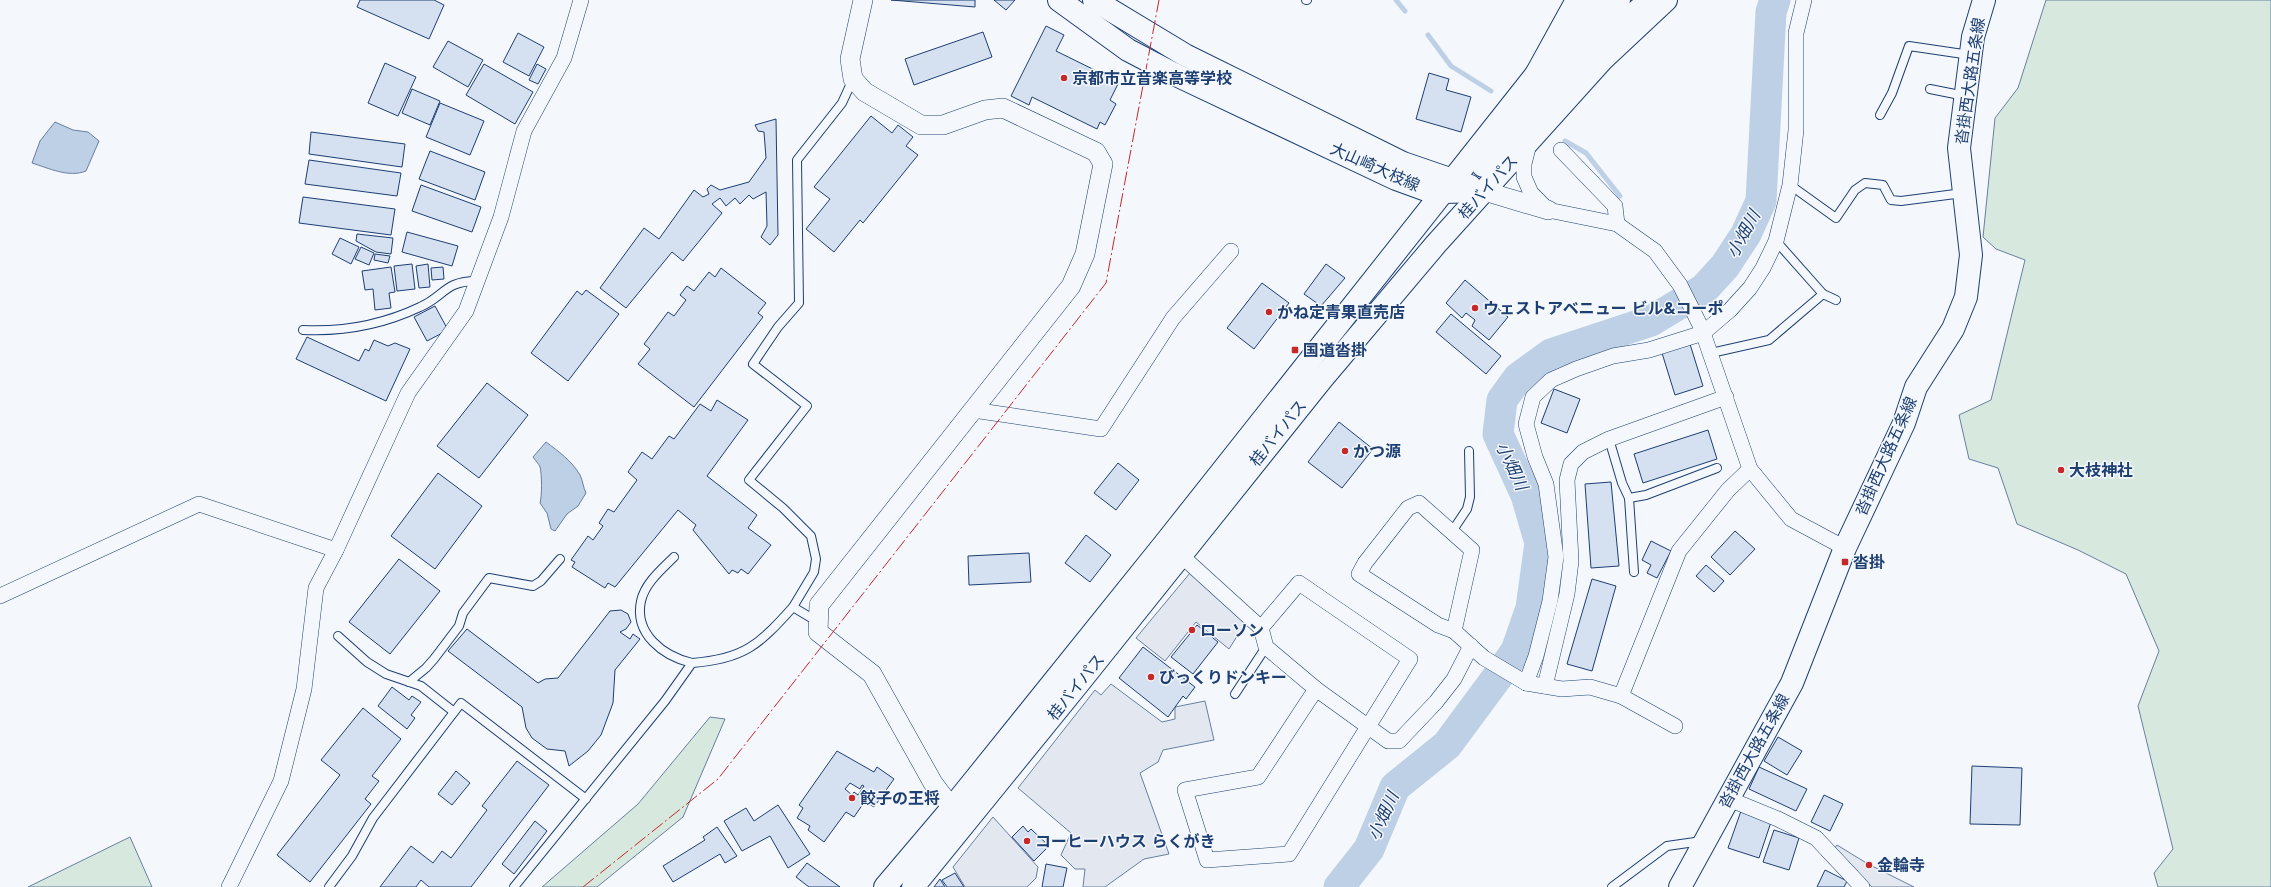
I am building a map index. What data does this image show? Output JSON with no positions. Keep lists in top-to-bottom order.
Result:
{
  "streets": {
    "main road": ["沓掛西大路五条線", "大山崎大枝線", "桂バイパス"]
  },
  "crossings": [
    ["大山崎大枝線", "桂バイパス"]
  ],
  "water": ["小畑川"],
  "places": {
    "other": [
      "京都市立音楽高等学校",
      "ウェストアベニュー ビル&コーポ",
      "かね定青果直売店",
      "かつ源",
      "大枝神社",
      "ローソン",
      "びっくりドンキー",
      "餃子の王将",
      "コーヒーハウス らくがき",
      "金輪寺"
    ],
    "transit": ["国道沓掛", "沓掛"]
  }
}
